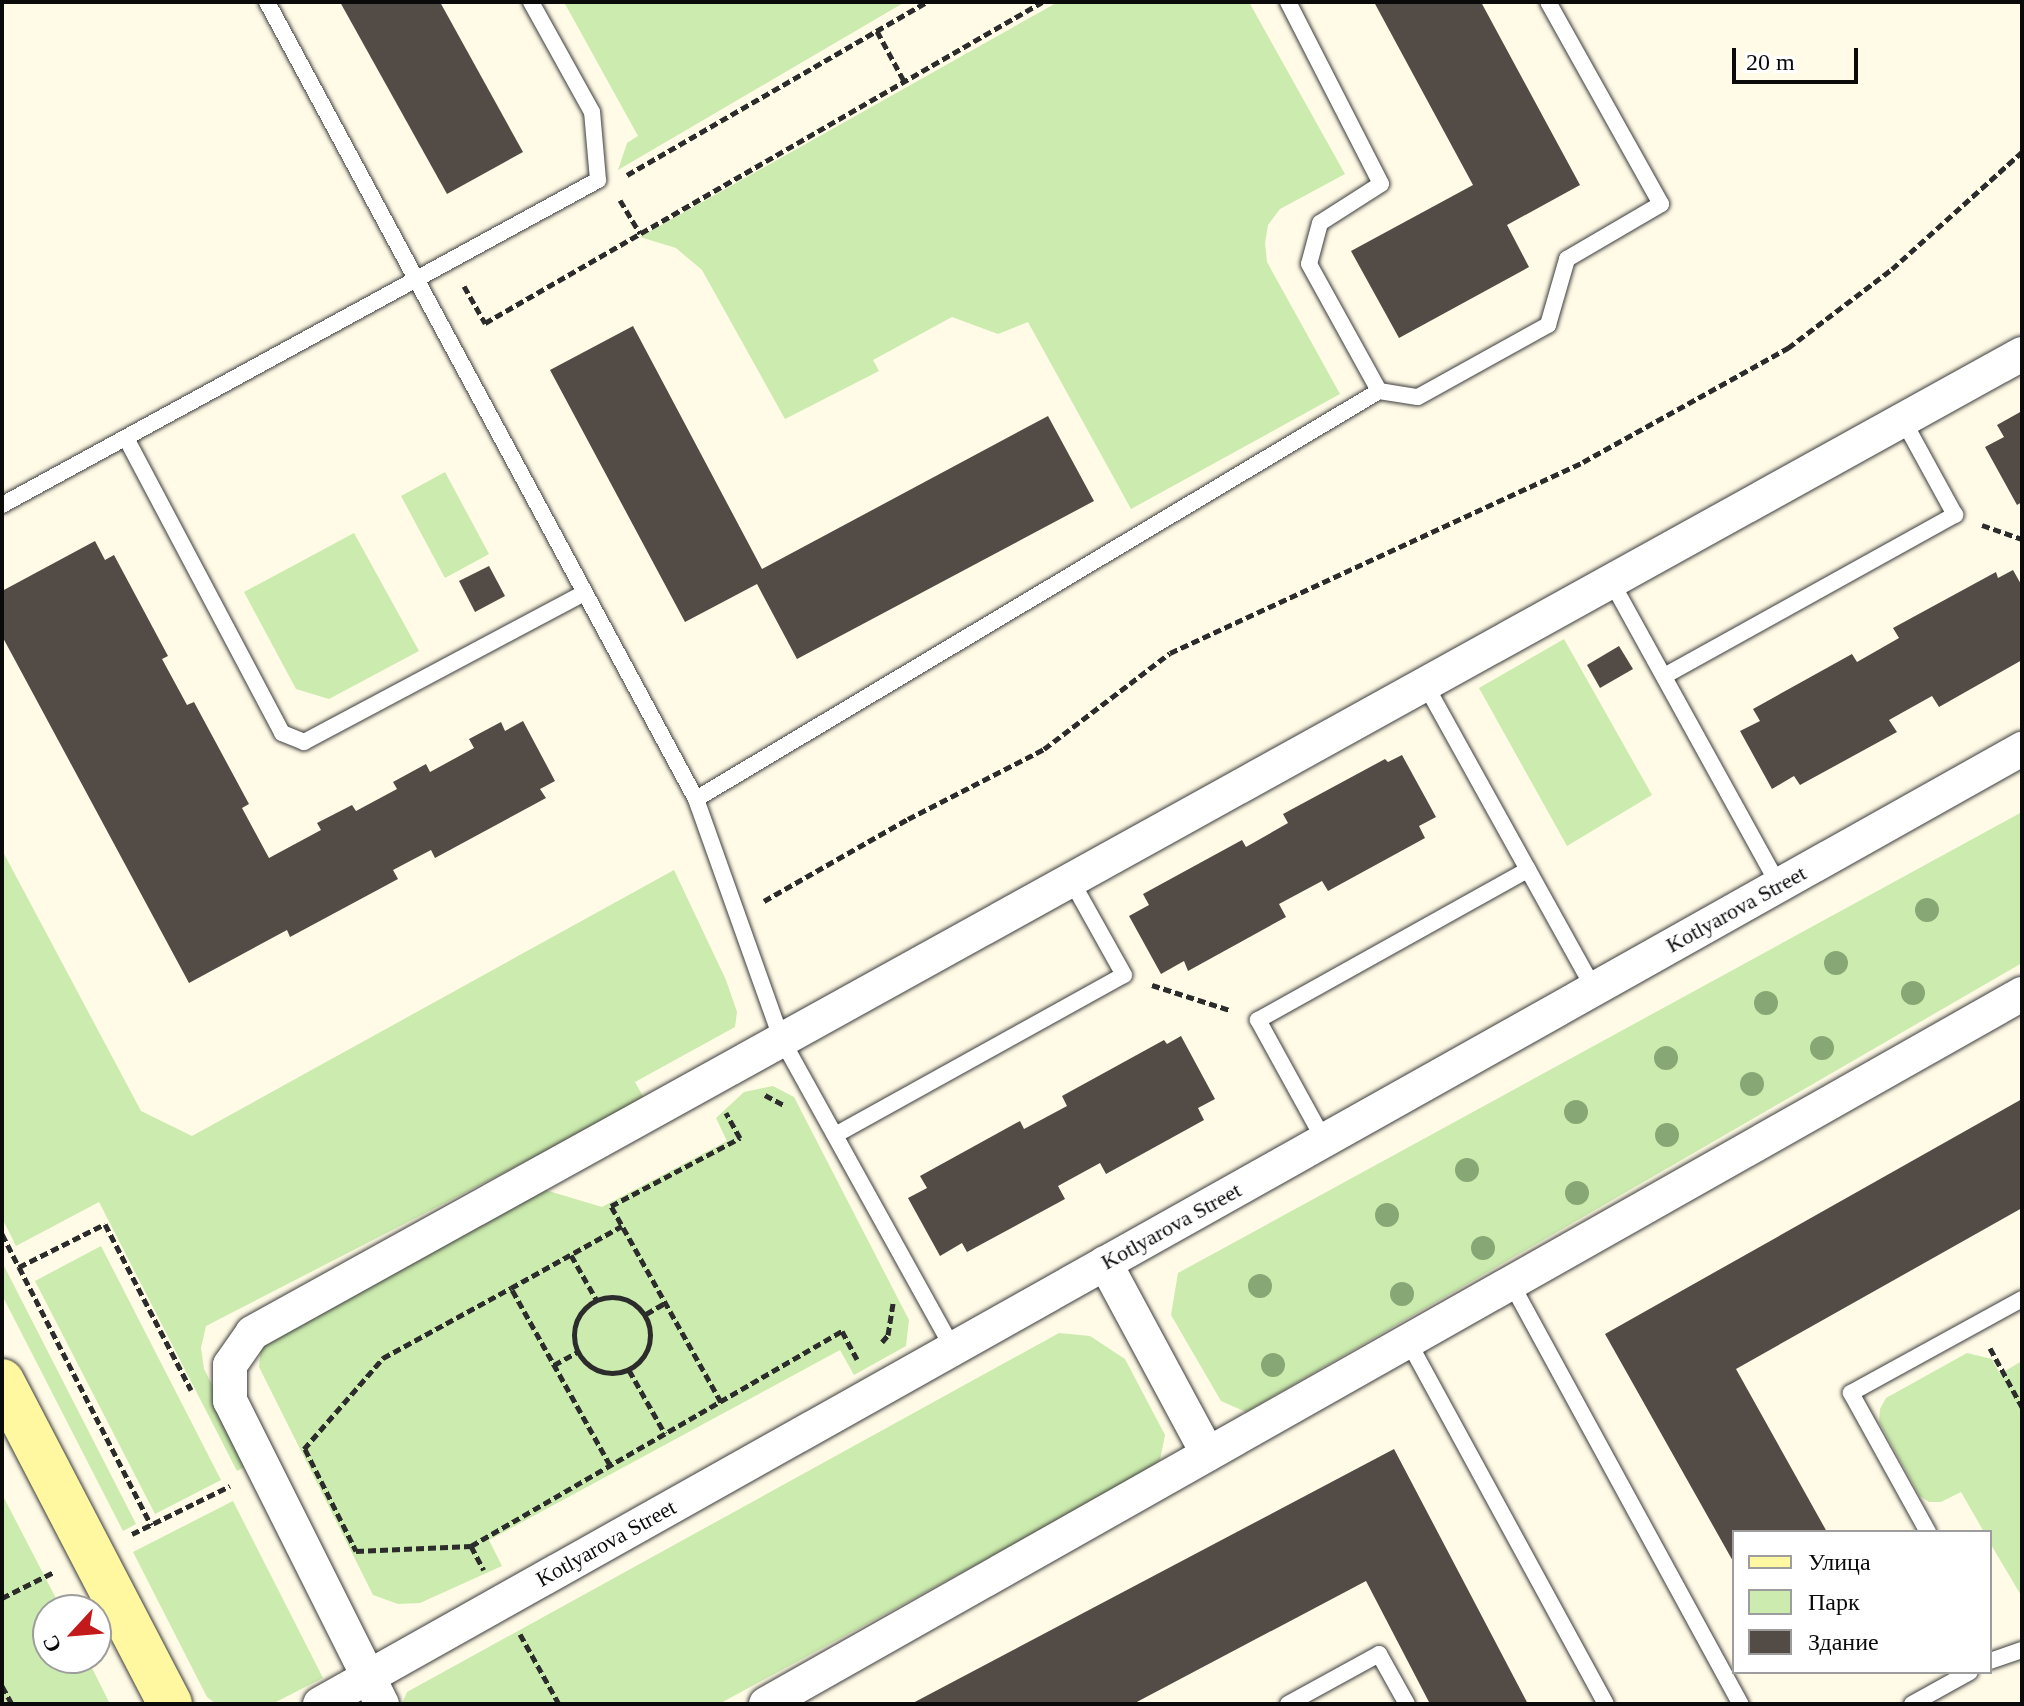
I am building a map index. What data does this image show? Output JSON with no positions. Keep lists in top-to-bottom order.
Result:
{
  "streets": {
    "street": ["Kotlyarova Street"]
  },
  "legend": ["Улица", "Парк", "Здание"],
  "scale_bar": "20 m",
  "north": "bottom left"
}
